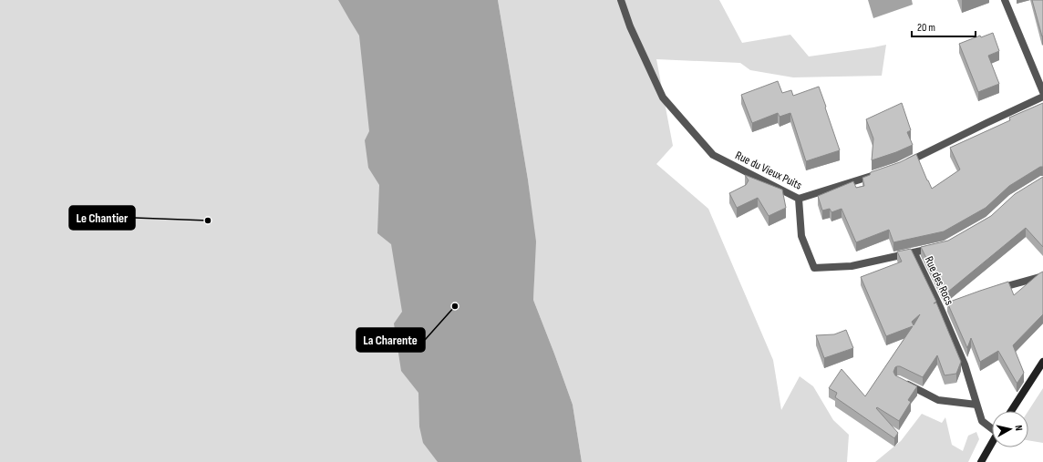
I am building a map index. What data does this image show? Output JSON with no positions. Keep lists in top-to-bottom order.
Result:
{
  "streets": {
    "street": ["Rue du Vieux Puits", "Rue des Rocs"]
  },
  "crossings": [
    ["Rue du Vieux Puits", "Rue des Rocs"]
  ],
  "places": ["Le Chantier", "La Charente"],
  "scale_bar": "20 m",
  "north": "right"
}
